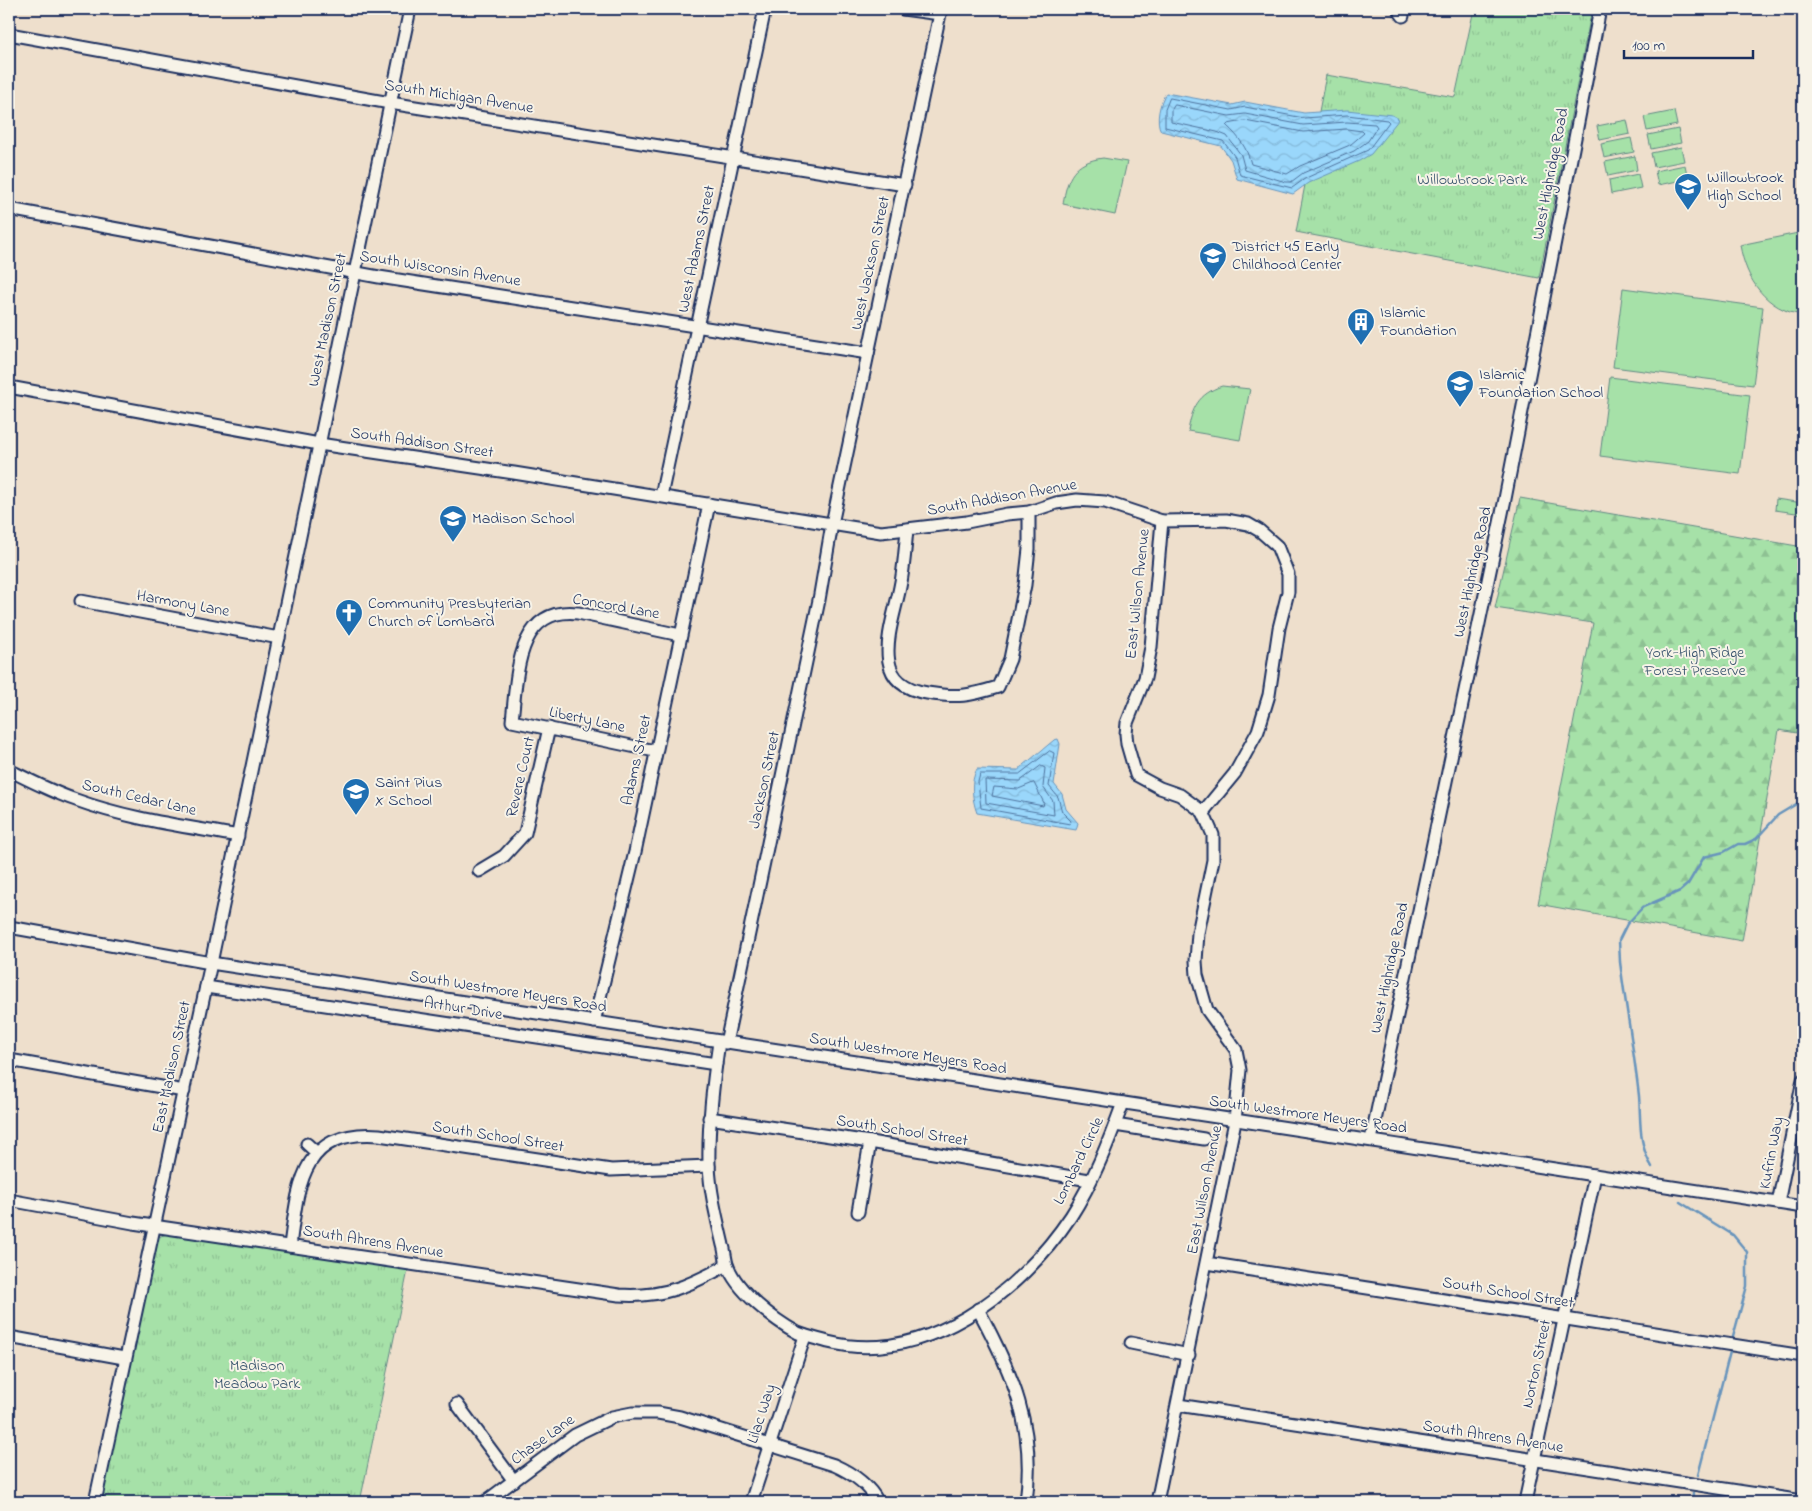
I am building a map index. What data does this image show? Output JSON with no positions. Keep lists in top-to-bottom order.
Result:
{
  "streets": {
    "street": [
      "South Michigan Avenue",
      "West Highridge Road",
      "West Adams Street",
      "West Jackson Street",
      "South Wisconsin Avenue",
      "West Madison Street",
      "South Addison Street",
      "South Addison Avenue",
      "East Wilson Avenue",
      "Harmony Lane",
      "Concord Lane",
      "Liberty Lane",
      "Adams Street",
      "Revere Court",
      "Jackson Street",
      "South Cedar Lane",
      "South Westmore Meyers Road",
      "Arthur Drive",
      "East Madison Street",
      "South School Street",
      "Kufrin Way",
      "Lombard Circle",
      "South Ahrens Avenue",
      "Norton Street",
      "Lilac Way",
      "Chase Lane"
    ]
  },
  "crossings": [
    ["South Michigan Avenue", "West Adams Street"],
    ["South Michigan Avenue", "West Jackson Street"],
    ["South Michigan Avenue", "West Madison Street"],
    ["West Highridge Road", "South Westmore Meyers Road"],
    ["West Adams Street", "South Wisconsin Avenue"],
    ["West Adams Street", "South Addison Street"],
    ["West Jackson Street", "South Wisconsin Avenue"],
    ["West Jackson Street", "South Addison Street"],
    ["West Jackson Street", "South Addison Avenue"],
    ["West Jackson Street", "Jackson Street"],
    ["South Wisconsin Avenue", "West Madison Street"],
    ["West Madison Street", "South Addison Street"],
    ["West Madison Street", "Harmony Lane"],
    ["West Madison Street", "East Madison Street"],
    ["South Addison Street", "South Addison Avenue"],
    ["South Addison Street", "Adams Street"],
    ["South Addison Street", "Jackson Street"],
    ["South Addison Avenue", "East Wilson Avenue"],
    ["South Addison Avenue", "Jackson Street"],
    ["East Wilson Avenue", "South Westmore Meyers Road"],
    ["East Wilson Avenue", "South School Street"],
    ["East Wilson Avenue", "South Ahrens Avenue"],
    ["Harmony Lane", "East Madison Street"],
    ["Concord Lane", "Liberty Lane"],
    ["Concord Lane", "Adams Street"],
    ["Liberty Lane", "Adams Street"],
    ["Liberty Lane", "Revere Court"],
    ["Adams Street", "South Westmore Meyers Road"],
    ["Jackson Street", "South Westmore Meyers Road"],
    ["Jackson Street", "Lombard Circle"],
    ["South Cedar Lane", "East Madison Street"],
    ["South Westmore Meyers Road", "East Madison Street"],
    ["South Westmore Meyers Road", "Kufrin Way"],
    ["South Westmore Meyers Road", "Lombard Circle"],
    ["South Westmore Meyers Road", "Norton Street"],
    ["Arthur Drive", "East Madison Street"],
    ["Arthur Drive", "Lombard Circle"],
    ["East Madison Street", "South Ahrens Avenue"],
    ["South School Street", "Lombard Circle"],
    ["South School Street", "Norton Street"],
    ["Lombard Circle", "South Ahrens Avenue"],
    ["Lombard Circle", "Lilac Way"],
    ["South Ahrens Avenue", "Norton Street"],
    ["Lilac Way", "Chase Lane"]
  ],
  "parks": ["Willowbrook Park", "York-High Ridge Forest Preserve", "Madison Meadow Park"],
  "places": {
    "school or university": [
      "Willowbrook High School",
      "District 45 Early Childhood Center",
      "Islamic Foundation School",
      "Madison School",
      "Saint Pius X School"
    ],
    "building": ["Islamic Foundation"],
    "church": ["Community Presbyterian Church of Lombard"]
  },
  "scale_bar": "100 m"
}
